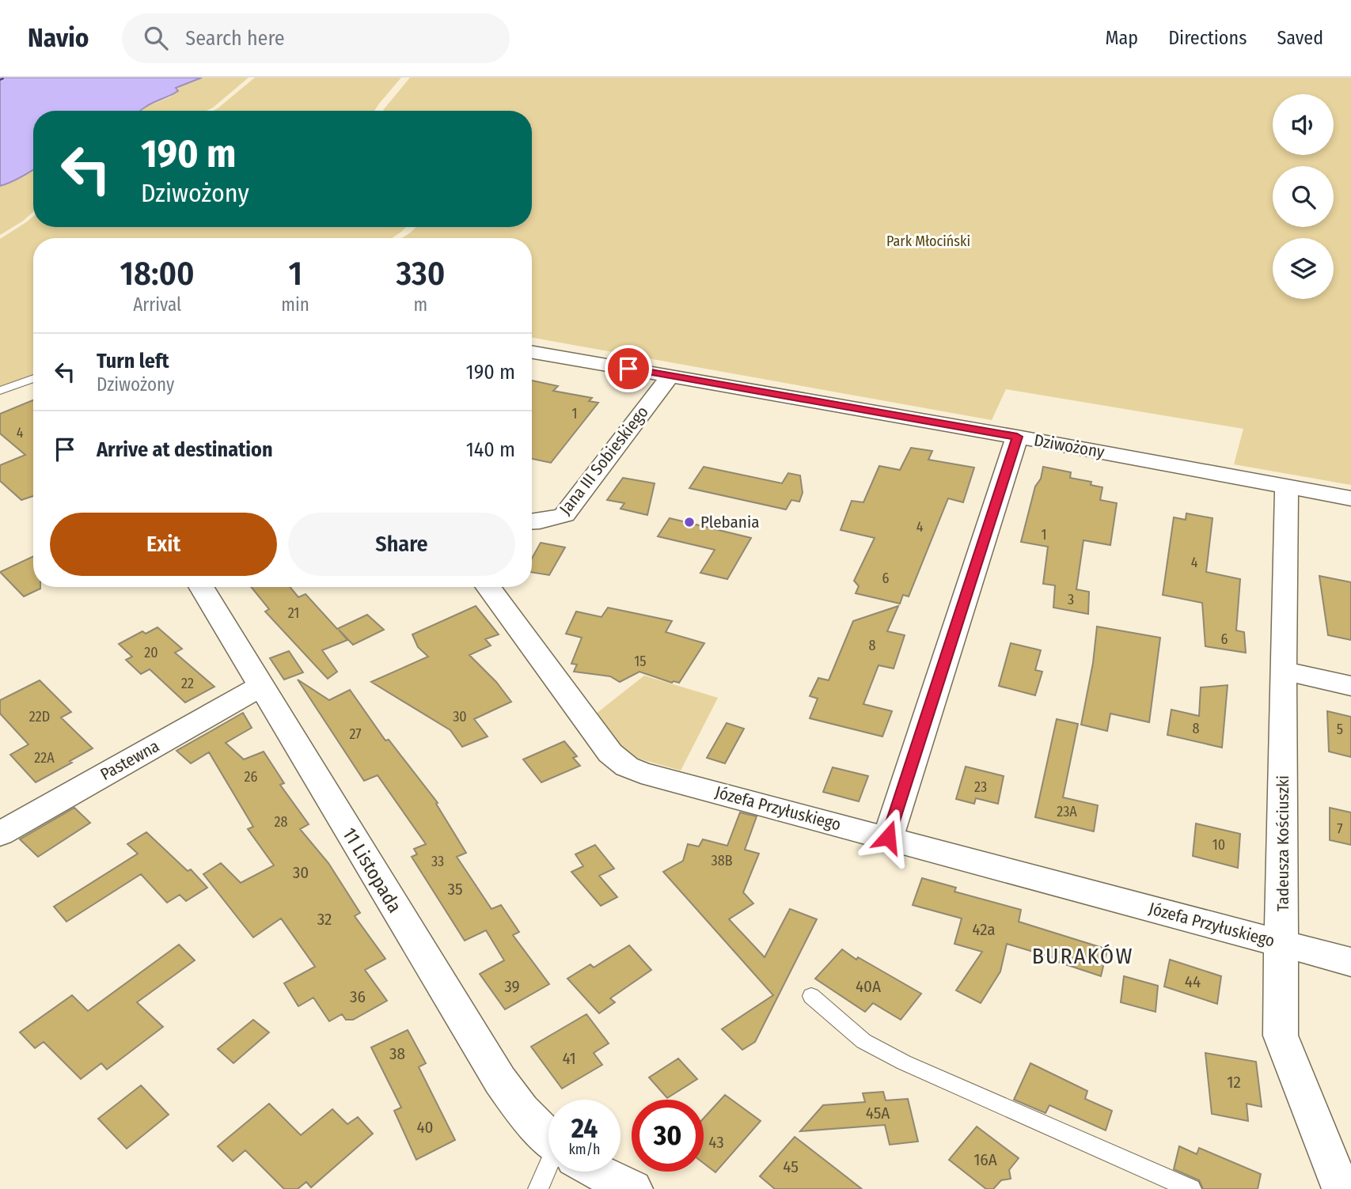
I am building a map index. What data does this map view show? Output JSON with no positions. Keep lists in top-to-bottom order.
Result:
{
  "streets": {
    "street": [
      "Dziwożony",
      "Jana III Sobieskiego",
      "Pastewna",
      "Józefa Przyłuskiego",
      "Tadeusza Kościuszki",
      "11 Listopada"
    ]
  },
  "crossings": [
    ["Dziwożony", "Jana III Sobieskiego"],
    ["Dziwożony", "Tadeusza Kościuszki"],
    ["Pastewna", "11 Listopada"],
    ["Józefa Przyłuskiego", "Tadeusza Kościuszki"]
  ],
  "districts": ["BURAKÓW"],
  "parks": ["Park Młociński"],
  "places": ["Plebania"],
  "house_numbers": [
    "1",
    "4",
    "4",
    "1",
    "4",
    "6",
    "3",
    "21",
    "6",
    "8",
    "20",
    "15",
    "22",
    "22D",
    "30",
    "8",
    "5",
    "27",
    "22A",
    "26",
    "23",
    "23A",
    "28",
    "7",
    "10",
    "38B",
    "33",
    "30",
    "35",
    "32",
    "42a",
    "44",
    "39",
    "40A",
    "36",
    "38",
    "41",
    "12",
    "45A",
    "40",
    "43",
    "16A",
    "45"
  ],
  "page": {
    "header": "Navio",
    "search": "Search here",
    "nav": ["Map", "Directions", "Saved"],
    "turn": ["190 m", "Dziwożony"],
    "eta": [
      "18:00",
      "Arrival",
      "1",
      "min",
      "330",
      "m"
    ],
    "list": [
      {
        "name": "Turn left",
        "note": "Dziwożony",
        "value": "190 m"
      },
      {
        "name": "Arrive at destination",
        "value": "140 m"
      }
    ],
    "buttons": ["Exit", "Share"],
    "speed": "24 km/h",
    "limit": "30"
  }
}
